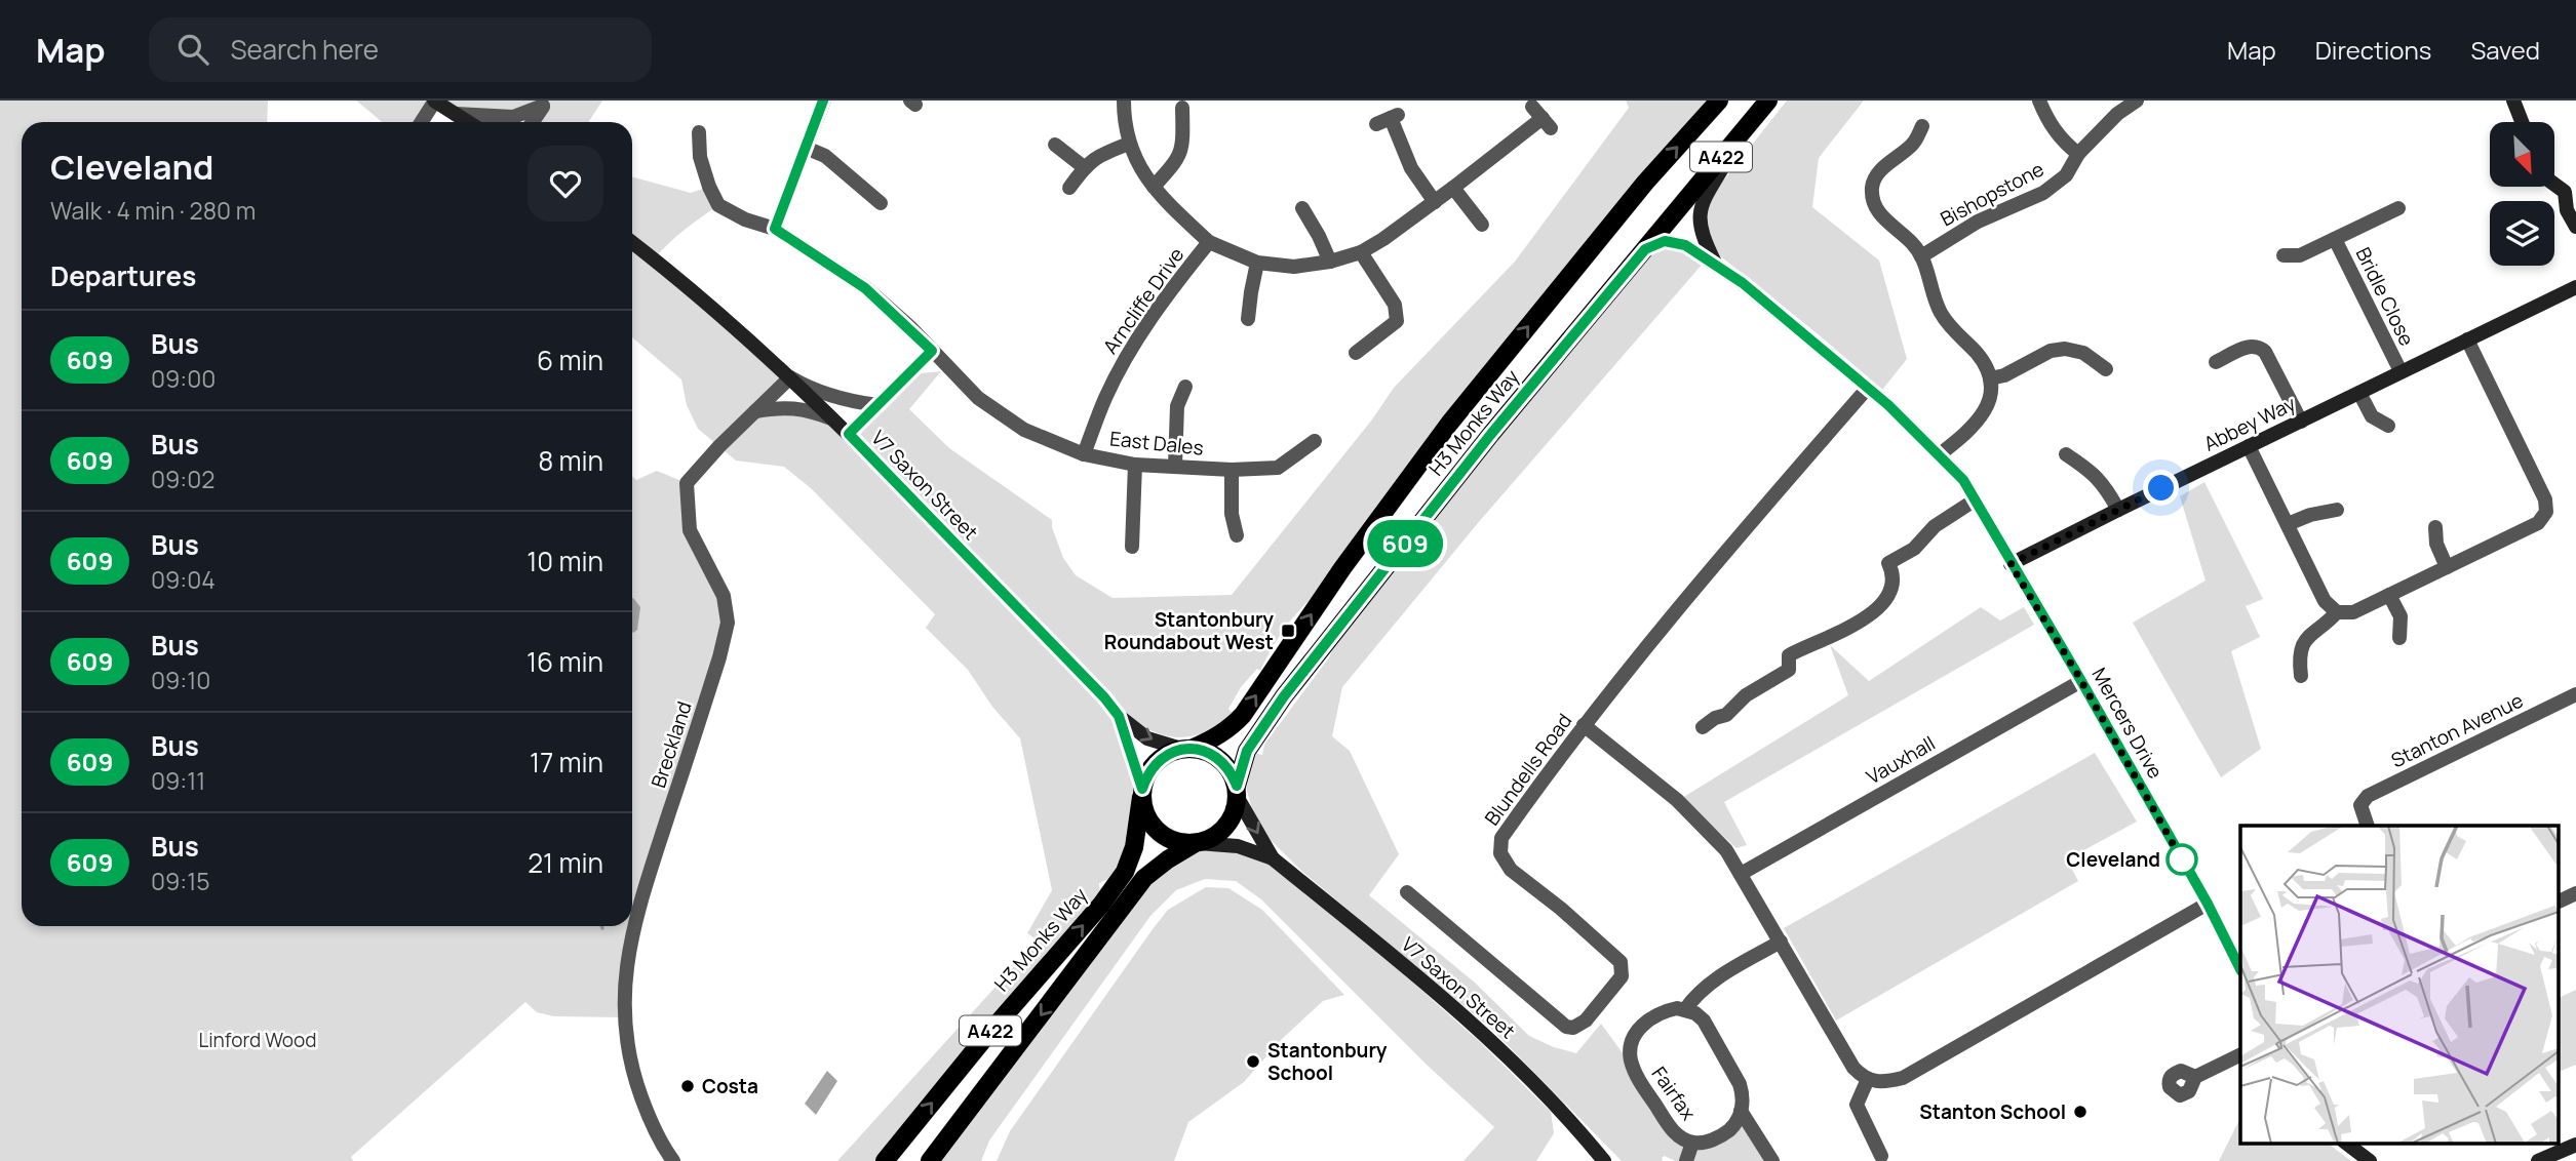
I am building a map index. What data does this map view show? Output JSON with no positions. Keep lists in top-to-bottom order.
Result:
{
  "streets": {
    "main road": ["A422", "H3 Monks Way"],
    "street": [
      "Bishopstone",
      "Bridle Close",
      "Arncliffe Drive",
      "Abbey Way",
      "East Dales",
      "V7 Saxon Street",
      "Mercers Drive",
      "Stanton Avenue",
      "Breckland",
      "Vauxhall",
      "Blundells Road",
      "Fairfax"
    ]
  },
  "crossings": [
    ["A422", "H3 Monks Way"],
    ["A422", "V7 Saxon Street"],
    ["Bridle Close", "Abbey Way"],
    ["Arncliffe Drive", "East Dales"],
    ["H3 Monks Way", "V7 Saxon Street"],
    ["H3 Monks Way", "Mercers Drive"],
    ["Abbey Way", "Mercers Drive"],
    ["V7 Saxon Street", "Breckland"],
    ["Mercers Drive", "Vauxhall"],
    ["Mercers Drive", "Blundells Road"]
  ],
  "parks": ["Linford Wood"],
  "places": {
    "transit": ["Stantonbury Roundabout West"],
    "other": [
      "Cleveland",
      "Stantonbury School",
      "Costa",
      "Stanton School"
    ]
  },
  "lines": ["bus line 609"],
  "north": "bottom right",
  "page": {
    "header": "Map",
    "search": "Search here",
    "nav": ["Map", "Directions", "Saved"],
    "on_map": "609",
    "heading": [
      ["Cleveland", "Walk · 4 min · 280 m"],
      "Departures"
    ],
    "list": [
      {
        "mark": "609",
        "name": "Bus",
        "note": "09:00",
        "value": "6 min"
      },
      {
        "mark": "609",
        "name": "Bus",
        "note": "09:02",
        "value": "8 min"
      },
      {
        "mark": "609",
        "name": "Bus",
        "note": "09:04",
        "value": "10 min"
      },
      {
        "mark": "609",
        "name": "Bus",
        "note": "09:10",
        "value": "16 min"
      },
      {
        "mark": "609",
        "name": "Bus",
        "note": "09:11",
        "value": "17 min"
      },
      {
        "mark": "609",
        "name": "Bus",
        "note": "09:15",
        "value": "21 min"
      }
    ]
  }
}
